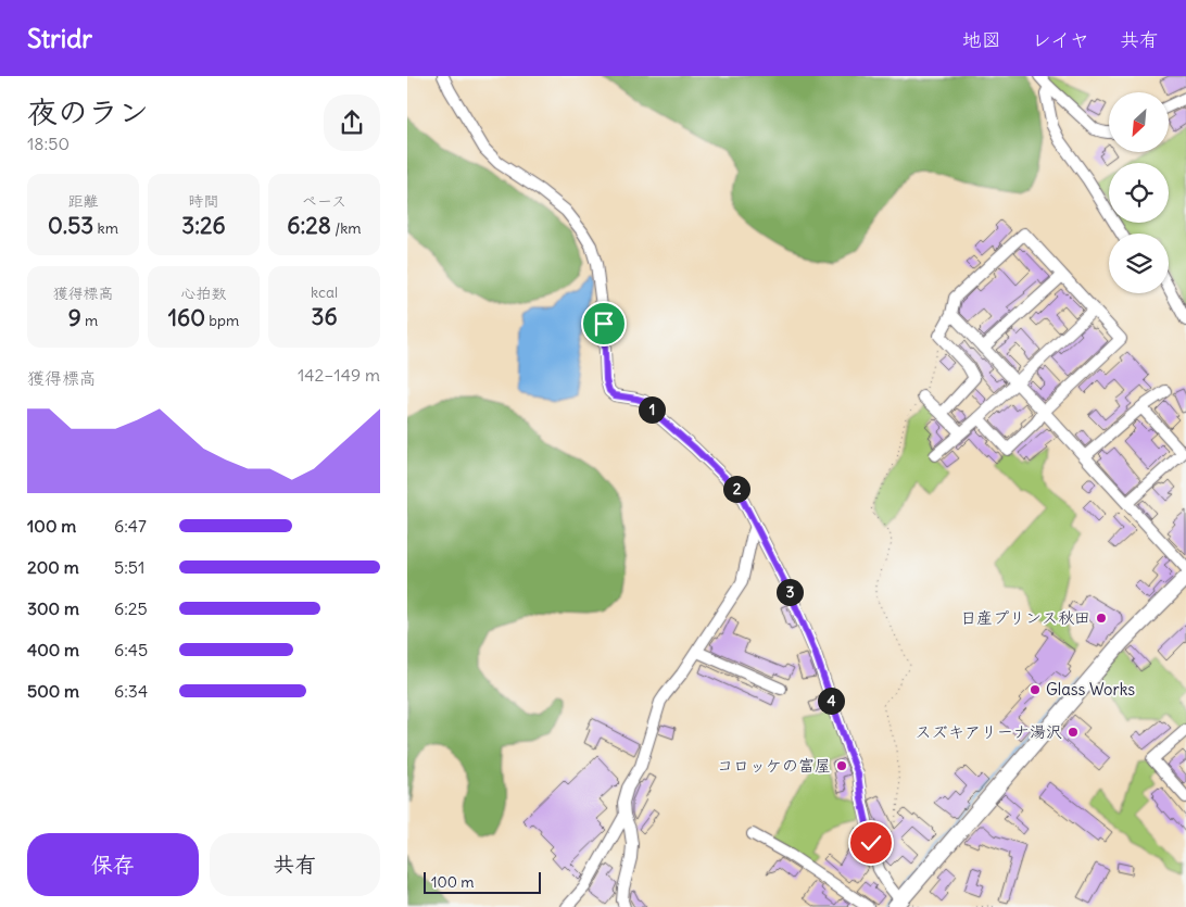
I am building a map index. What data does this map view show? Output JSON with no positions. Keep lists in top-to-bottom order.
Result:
{
  "places": [
    "日産プリンス秋田",
    "Glass Works",
    "スズキアリーナ湯沢",
    "コロッケの富屋"
  ],
  "scale_bar": "100 m",
  "north": "bottom left",
  "page": {
    "header": "Stridr",
    "nav": ["地図", "レイヤ", "共有"],
    "heading": ["夜のラン", "18:50"],
    "stats": [
      ["距離", "0.53 km"],
      ["時間", "3:26"],
      ["ペース", "6:28 /km"],
      ["獲得標高", "9 m"],
      ["心拍数", "160 bpm"],
      ["kcal", "36"]
    ],
    "chart": ["獲得標高", "142–149 m"],
    "pins": [
      "1",
      "2",
      "3",
      "4"
    ],
    "list": [
      {
        "name": "100 m",
        "note": "6:47"
      },
      {
        "name": "200 m",
        "note": "5:51"
      },
      {
        "name": "300 m",
        "note": "6:25"
      },
      {
        "name": "400 m",
        "note": "6:45"
      },
      {
        "name": "500 m",
        "note": "6:34"
      }
    ],
    "buttons": ["保存", "共有"],
    "scale": "100 m"
  }
}
